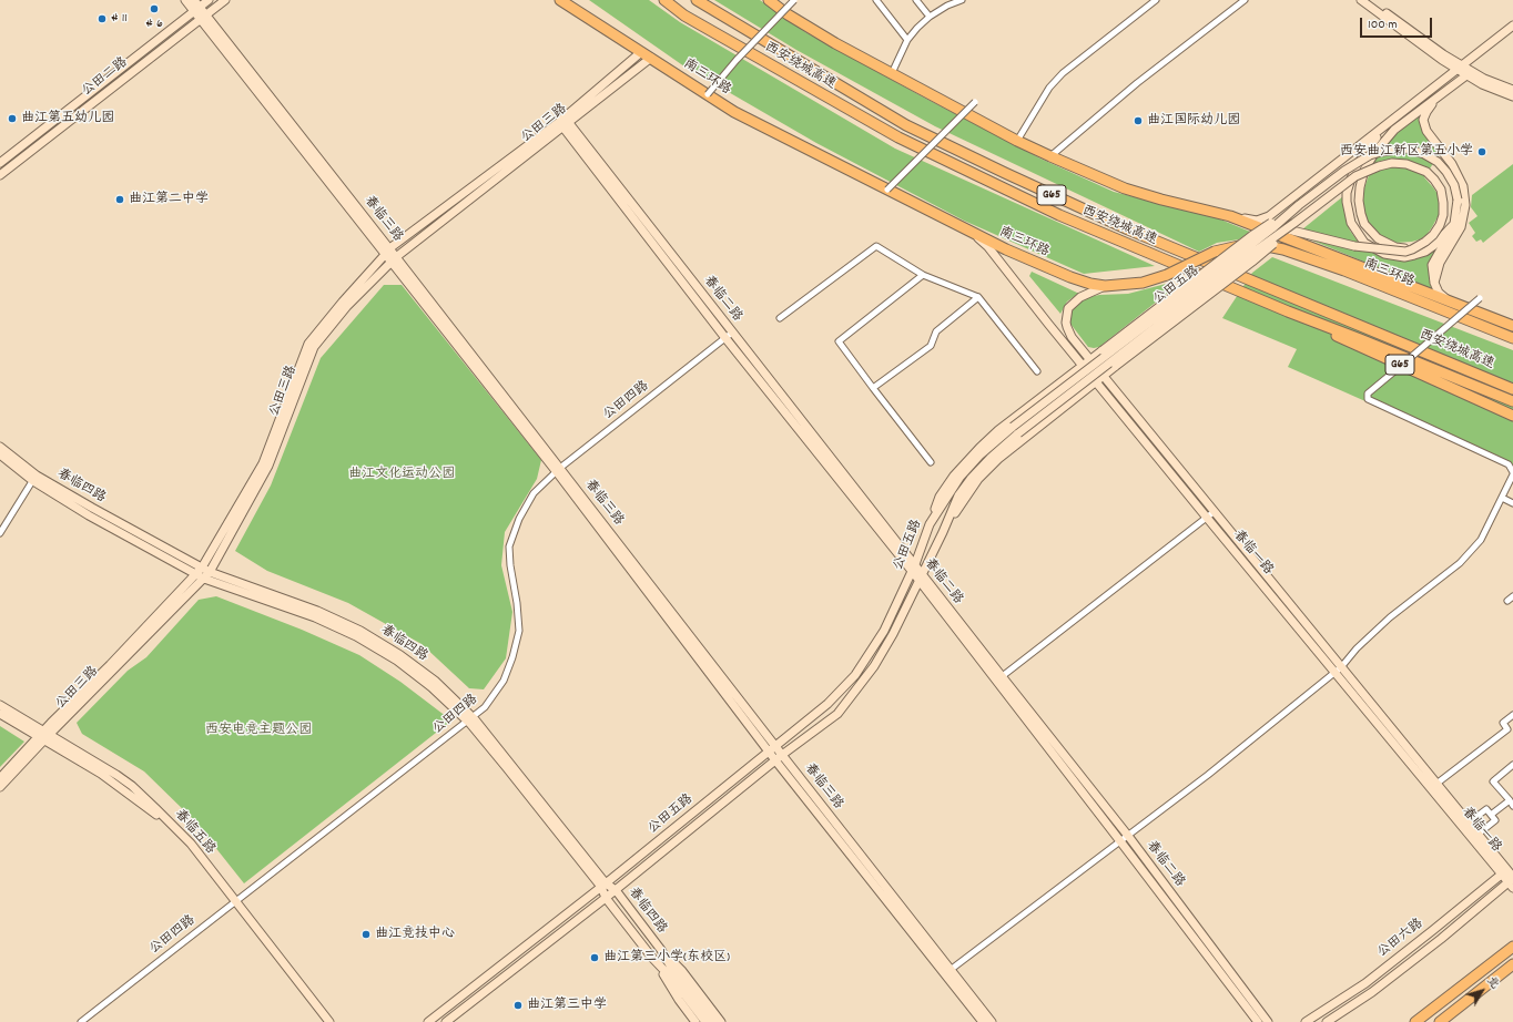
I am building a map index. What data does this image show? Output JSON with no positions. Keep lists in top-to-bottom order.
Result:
{
  "streets": {
    "highway": ["西安绕城高速", "南三环路", "G65"],
    "street": [
      "公田二路",
      "公田三路",
      "春临三路",
      "公田五路",
      "春临二路",
      "公田四路",
      "春临四路",
      "春临一路",
      "春临五路",
      "公田六路"
    ]
  },
  "crossings": [
    ["西安绕城高速", "G65"],
    ["公田二路", "春临三路"],
    ["南三环路", "公田三路"],
    ["南三环路", "春临一路"],
    ["公田三路", "春临三路"],
    ["公田三路", "春临二路"],
    ["公田三路", "春临四路"],
    ["公田三路", "春临五路"],
    ["春临三路", "公田五路"],
    ["春临三路", "公田四路"],
    ["公田五路", "春临二路"],
    ["公田五路", "春临四路"],
    ["春临二路", "公田四路"],
    ["公田四路", "春临四路"],
    ["公田四路", "春临五路"],
    ["春临一路", "公田六路"]
  ],
  "parks": ["曲江文化运动公园", "西安电竞主题公园"],
  "places": [
    "# 6",
    "# 11",
    "曲江第五幼儿园",
    "曲江国际幼儿园",
    "西安曲江新区第五小学",
    "曲江第二中学",
    "曲江竞技中心",
    "曲江第三小学(东校区)",
    "曲江第三中学"
  ],
  "scale_bar": "100 m",
  "north": "top right"
}
